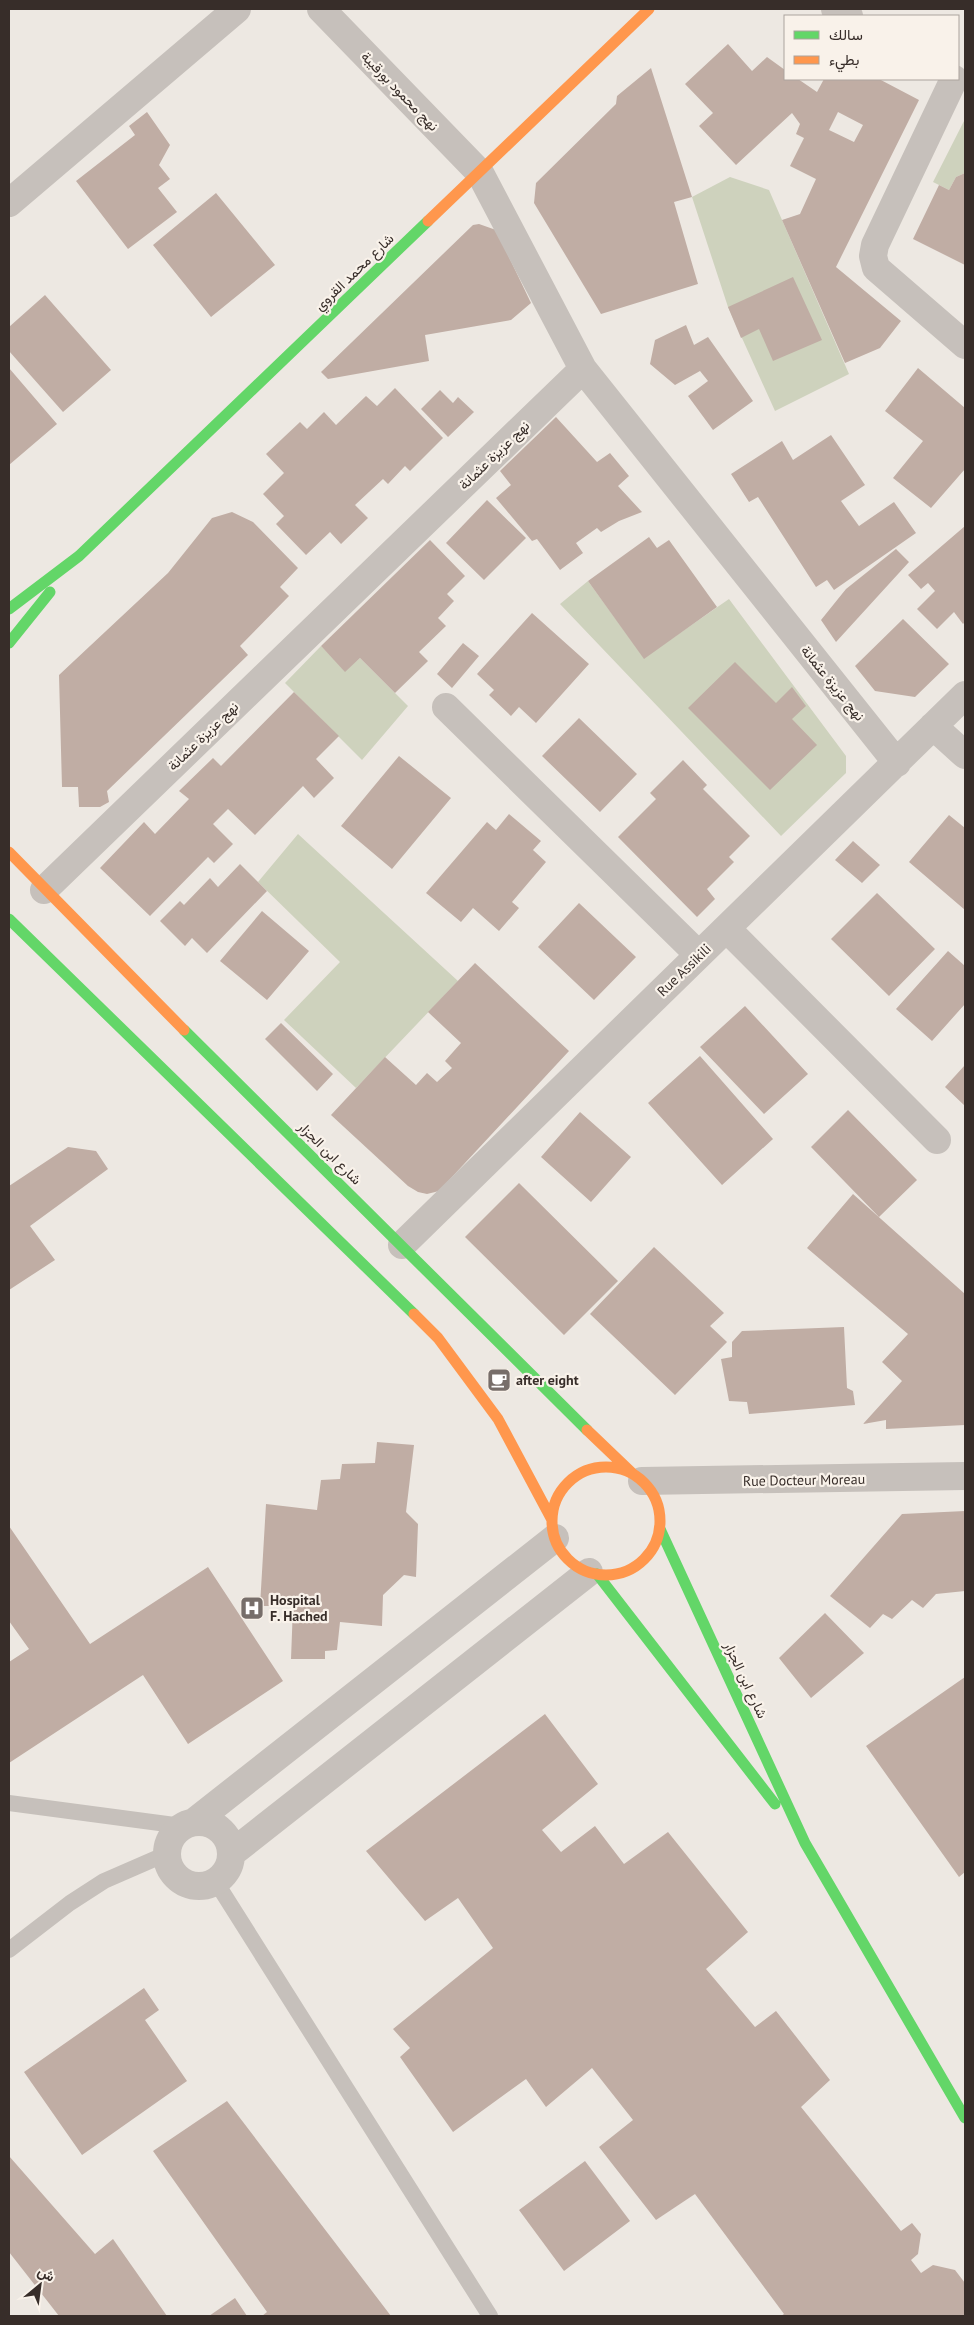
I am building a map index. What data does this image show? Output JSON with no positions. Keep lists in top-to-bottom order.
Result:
{
  "streets": {
    "main road": ["شارع محمد القروي", "شارع ابن الجزار"],
    "street": [
      "نهج محمود بورقيبة",
      "نهج عزيزة عثمانة",
      "Rue Assikili",
      "Rue Docteur Moreau"
    ]
  },
  "crossings": [
    ["نهج محمود بورقيبة", "شارع محمد القروي"],
    ["نهج محمود بورقيبة", "نهج عزيزة عثمانة"],
    ["نهج عزيزة عثمانة", "Rue Assikili"],
    ["نهج عزيزة عثمانة", "شارع ابن الجزار"],
    ["Rue Assikili", "شارع ابن الجزار"],
    ["شارع ابن الجزار", "Rue Docteur Moreau"]
  ],
  "places": {
    "cafe": ["after eight"],
    "hospital": ["Hospital F. Hached"]
  },
  "legend": ["سالك", "بطيء"],
  "north": "top right"
}
